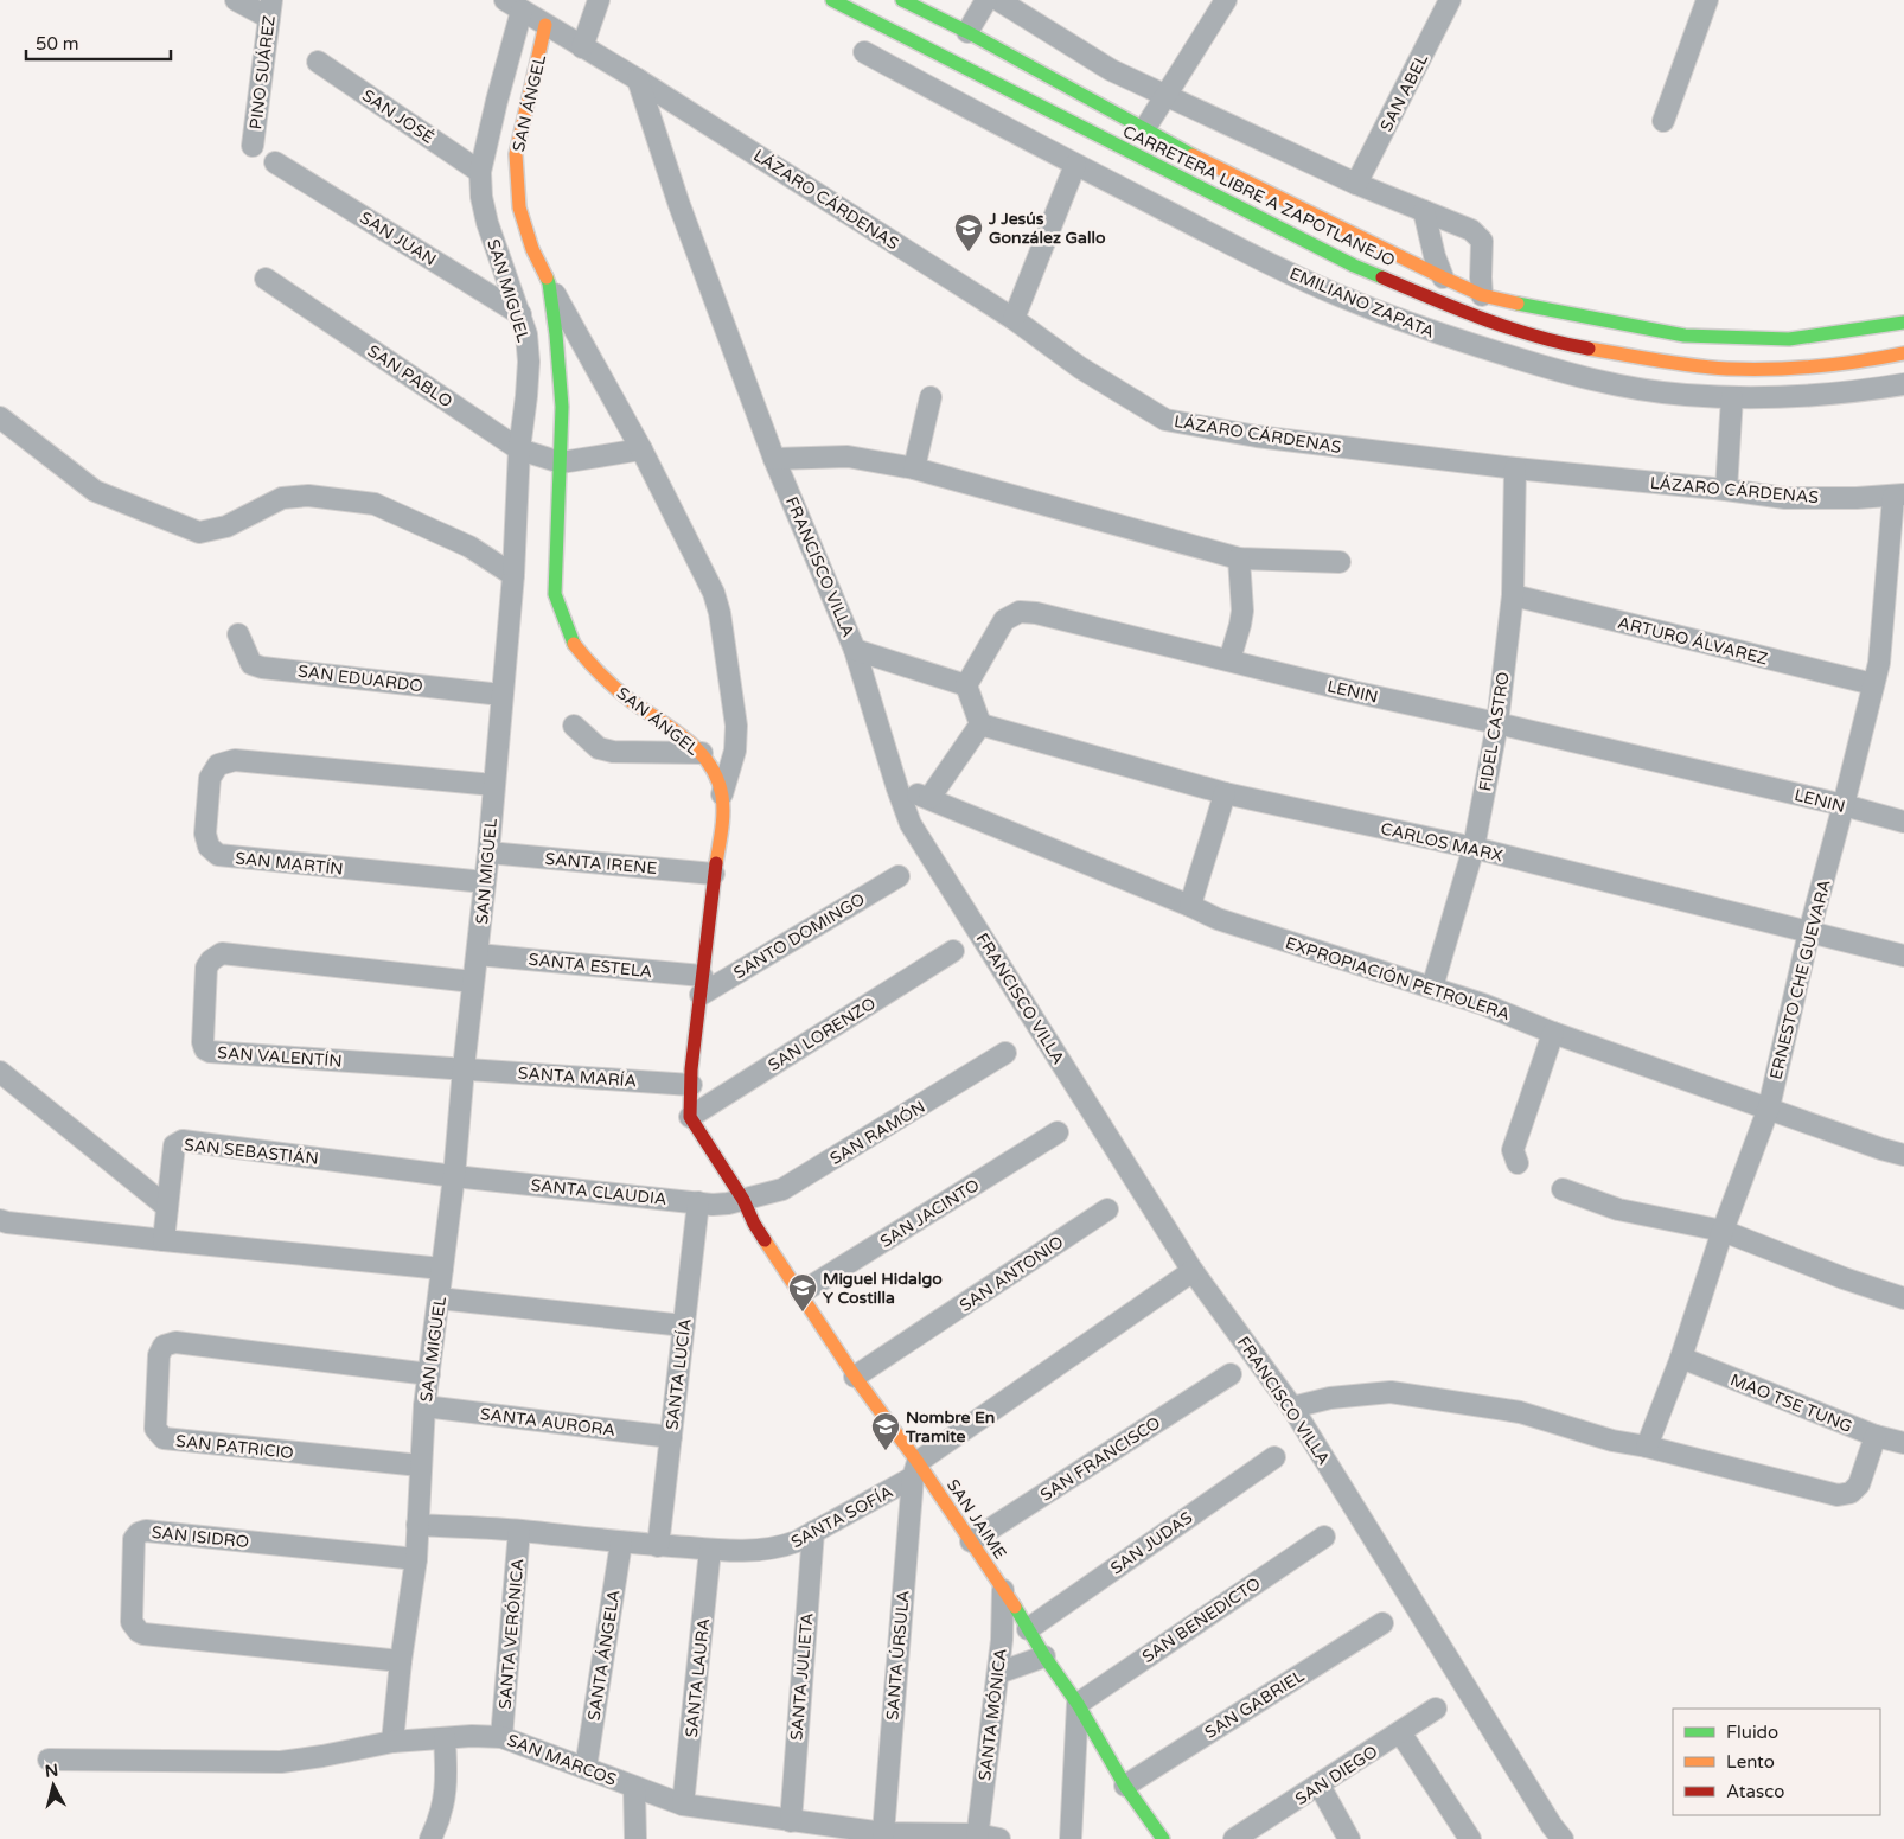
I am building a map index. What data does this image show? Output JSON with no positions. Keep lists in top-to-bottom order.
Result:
{
  "streets": {
    "main road": ["SAN ÁNGEL", "CARRETERA LIBRE A ZAPOTLANEJO", "SAN JAIME"],
    "street": [
      "PINO SUÁREZ",
      "SAN ABEL",
      "SAN JOSÉ",
      "LÁZARO CÁRDENAS",
      "SAN JUAN",
      "SAN MIGUEL",
      "EMILIANO ZAPATA",
      "SAN PABLO",
      "FRANCISCO VILLA",
      "ARTURO ÁLVAREZ",
      "SAN EDUARDO",
      "LENIN",
      "FIDEL CASTRO",
      "CARLOS MARX",
      "SAN MARTÍN",
      "SANTA IRENE",
      "SANTO DOMINGO",
      "SANTA ESTELA",
      "EXPROPIACIÓN PETROLERA",
      "ERNESTO CHE GUEVARA",
      "SAN LORENZO",
      "SAN VALENTÍN",
      "SANTA MARÍA",
      "SAN RAMÓN",
      "SAN SEBASTIÁN",
      "SANTA CLAUDIA",
      "SAN JACINTO",
      "SAN ANTONIO",
      "SANTA LUCÍA",
      "MAO TSE TUNG",
      "SANTA AURORA",
      "SAN PATRICIO",
      "SAN FRANCISCO",
      "SANTA SOFÍA",
      "SAN ISIDRO",
      "SAN JUDAS",
      "SAN BENEDICTO",
      "SANTA VERÓNICA",
      "SANTA ÁNGELA",
      "SANTA ÚRSULA",
      "SANTA JULIETA",
      "SANTA LAURA",
      "SAN GABRIEL",
      "SANTA MÓNICA",
      "SAN MARCOS",
      "SAN DIEGO"
    ]
  },
  "crossings": [
    ["SAN ÁNGEL", "LÁZARO CÁRDENAS"],
    ["SAN ÁNGEL", "SAN PABLO"],
    ["SAN ÁNGEL", "SANTA IRENE"],
    ["SAN ÁNGEL", "SANTO DOMINGO"],
    ["SAN ÁNGEL", "SANTA ESTELA"],
    ["SAN ÁNGEL", "SAN LORENZO"],
    ["SAN ÁNGEL", "SANTA MARÍA"],
    ["SAN JOSÉ", "SAN MIGUEL"],
    ["LÁZARO CÁRDENAS", "SAN MIGUEL"],
    ["LÁZARO CÁRDENAS", "FRANCISCO VILLA"],
    ["LÁZARO CÁRDENAS", "FIDEL CASTRO"],
    ["LÁZARO CÁRDENAS", "ERNESTO CHE GUEVARA"],
    ["SAN JUAN", "SAN MIGUEL"],
    ["SAN MIGUEL", "SAN PABLO"],
    ["SAN MIGUEL", "SAN EDUARDO"],
    ["SAN MIGUEL", "SAN MARTÍN"],
    ["SAN MIGUEL", "SANTA IRENE"],
    ["SAN MIGUEL", "SANTA ESTELA"],
    ["SAN MIGUEL", "SAN VALENTÍN"],
    ["SAN MIGUEL", "SANTA MARÍA"],
    ["SAN MIGUEL", "SAN SEBASTIÁN"],
    ["SAN MIGUEL", "SANTA CLAUDIA"],
    ["SAN MIGUEL", "SANTA AURORA"],
    ["SAN MIGUEL", "SAN PATRICIO"],
    ["SAN MIGUEL", "SANTA SOFÍA"],
    ["SAN MIGUEL", "SAN ISIDRO"],
    ["SAN MIGUEL", "SAN MARCOS"],
    ["FRANCISCO VILLA", "EXPROPIACIÓN PETROLERA"],
    ["FRANCISCO VILLA", "SANTA SOFÍA"],
    ["ARTURO ÁLVAREZ", "FIDEL CASTRO"],
    ["ARTURO ÁLVAREZ", "ERNESTO CHE GUEVARA"],
    ["LENIN", "FIDEL CASTRO"],
    ["LENIN", "ERNESTO CHE GUEVARA"],
    ["FIDEL CASTRO", "CARLOS MARX"],
    ["FIDEL CASTRO", "EXPROPIACIÓN PETROLERA"],
    ["CARLOS MARX", "ERNESTO CHE GUEVARA"],
    ["SANTO DOMINGO", "SANTA ESTELA"],
    ["EXPROPIACIÓN PETROLERA", "ERNESTO CHE GUEVARA"],
    ["ERNESTO CHE GUEVARA", "MAO TSE TUNG"],
    ["SAN VALENTÍN", "SANTA MARÍA"],
    ["SAN RAMÓN", "SANTA CLAUDIA"],
    ["SAN RAMÓN", "SAN JAIME"],
    ["SAN SEBASTIÁN", "SANTA CLAUDIA"],
    ["SANTA CLAUDIA", "SANTA LUCÍA"],
    ["SANTA CLAUDIA", "SAN JAIME"],
    ["SAN JACINTO", "SAN JAIME"],
    ["SAN ANTONIO", "SAN JAIME"],
    ["SANTA LUCÍA", "SANTA AURORA"],
    ["SANTA LUCÍA", "SANTA SOFÍA"],
    ["SAN FRANCISCO", "SAN JAIME"],
    ["SANTA SOFÍA", "SAN JAIME"],
    ["SANTA SOFÍA", "SANTA VERÓNICA"],
    ["SANTA SOFÍA", "SANTA ÁNGELA"],
    ["SANTA SOFÍA", "SANTA ÚRSULA"],
    ["SANTA SOFÍA", "SANTA JULIETA"],
    ["SANTA SOFÍA", "SANTA LAURA"],
    ["SAN JAIME", "SAN JUDAS"],
    ["SAN JAIME", "SAN BENEDICTO"],
    ["SAN JAIME", "SANTA ÚRSULA"],
    ["SAN JAIME", "SAN GABRIEL"],
    ["SAN JAIME", "SANTA MÓNICA"],
    ["SANTA VERÓNICA", "SAN MARCOS"],
    ["SANTA ÁNGELA", "SAN MARCOS"],
    ["SANTA ÚRSULA", "SAN MARCOS"],
    ["SANTA JULIETA", "SAN MARCOS"],
    ["SANTA LAURA", "SAN MARCOS"],
    ["SANTA MÓNICA", "SAN MARCOS"]
  ],
  "places": {
    "school or university": ["J Jesús González Gallo", "Miguel Hidalgo Y Costilla", "Nombre En Tramite"]
  },
  "legend": ["Fluido", "Lento", "Atasco"],
  "scale_bar": "50 m",
  "north": "top"
}
